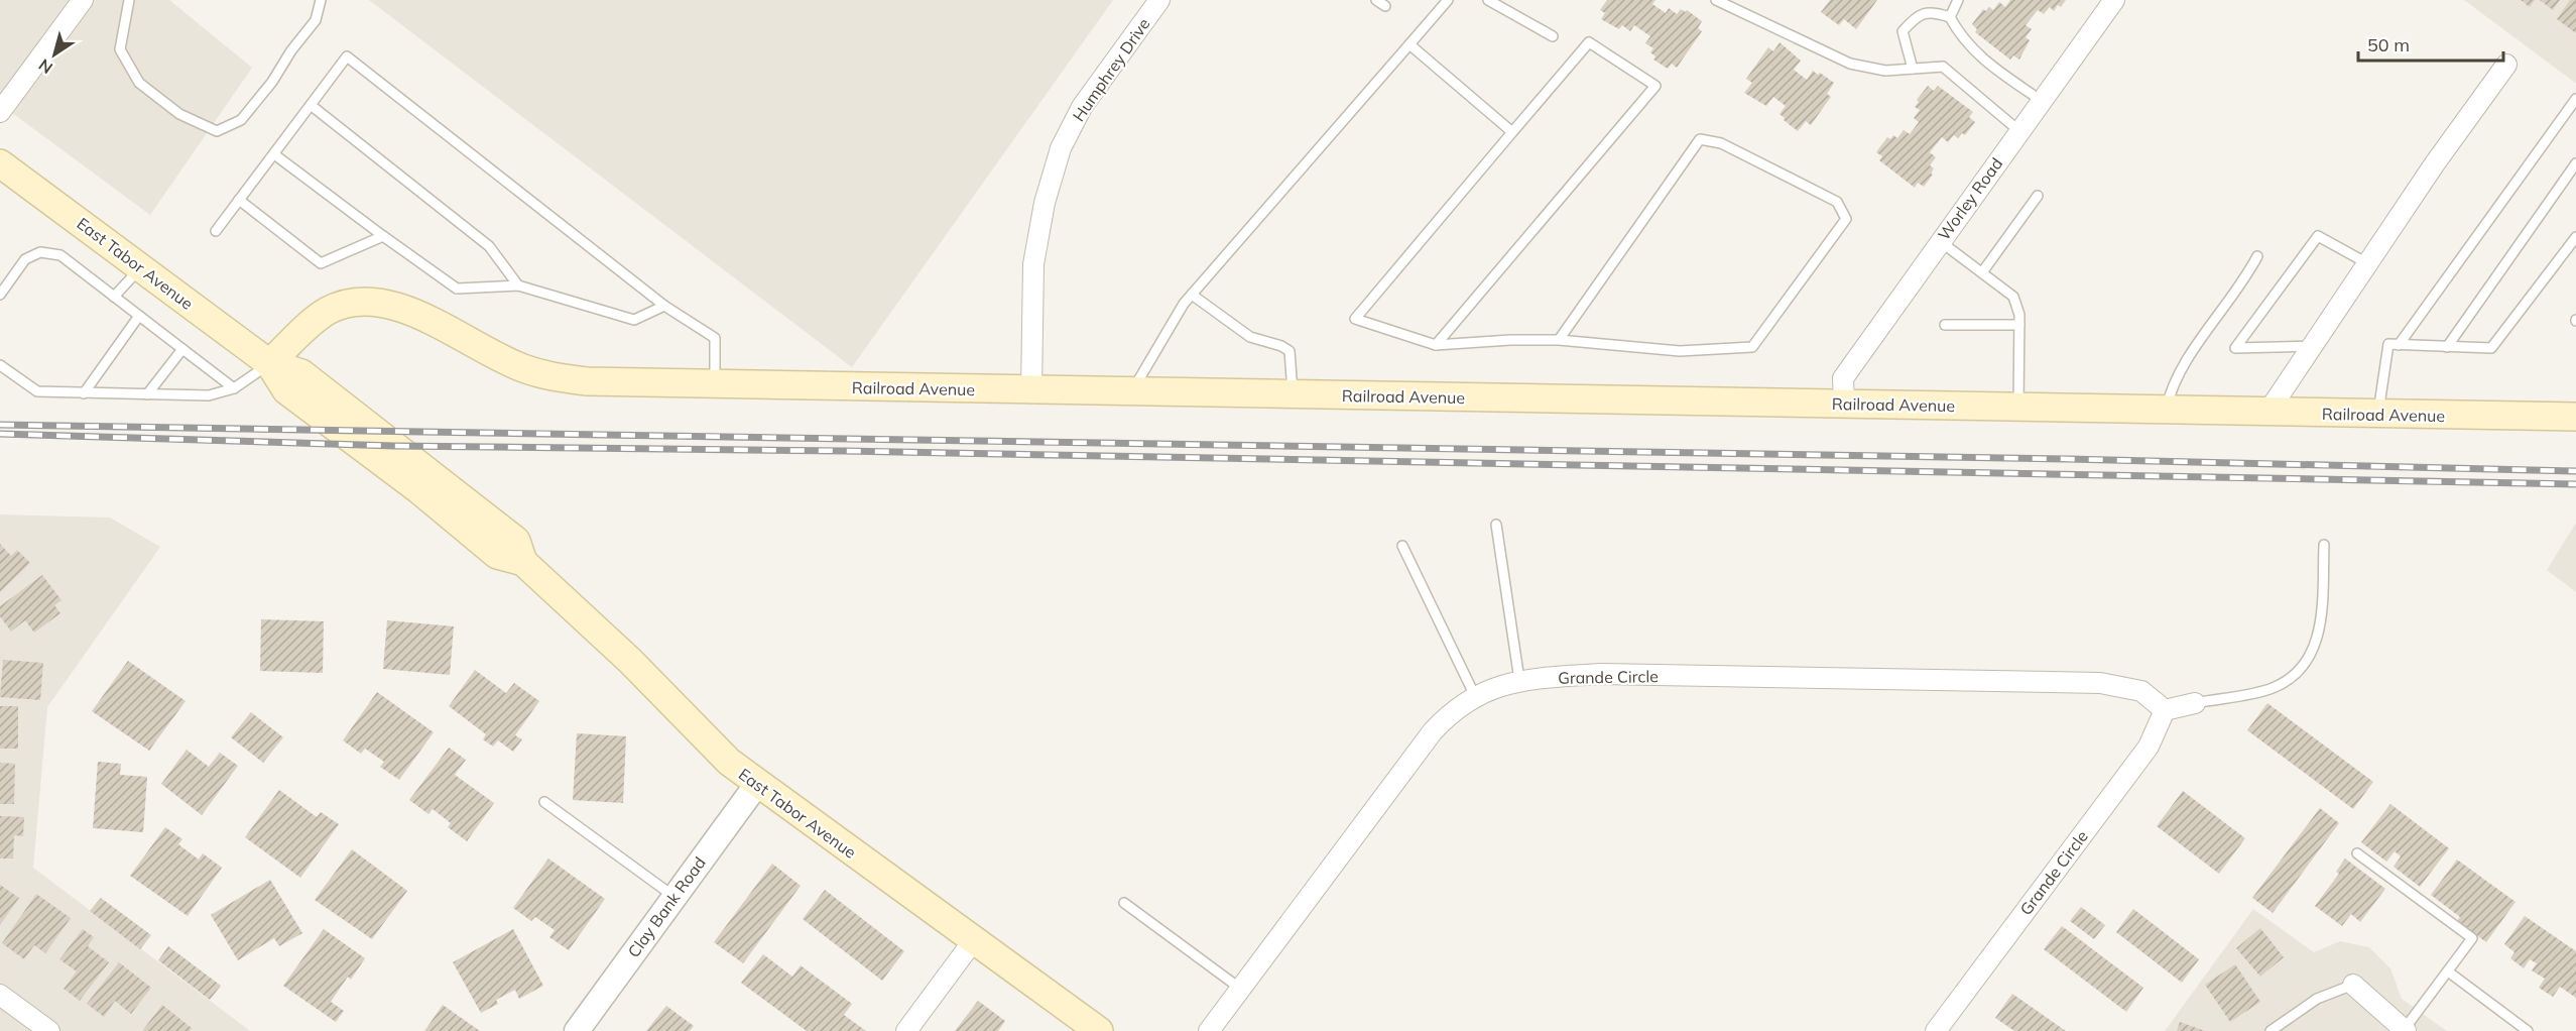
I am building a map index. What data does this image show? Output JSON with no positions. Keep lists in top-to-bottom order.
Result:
{
  "streets": {
    "main road": ["East Tabor Avenue", "Railroad Avenue"],
    "street": [
      "Humphrey Drive",
      "Worley Road",
      "Grande Circle",
      "Clay Bank Road"
    ]
  },
  "crossings": [
    ["Humphrey Drive", "Railroad Avenue"],
    ["Worley Road", "Railroad Avenue"],
    ["East Tabor Avenue", "Railroad Avenue"],
    ["East Tabor Avenue", "Clay Bank Road"]
  ],
  "scale_bar": "50 m",
  "north": "bottom left"
}
